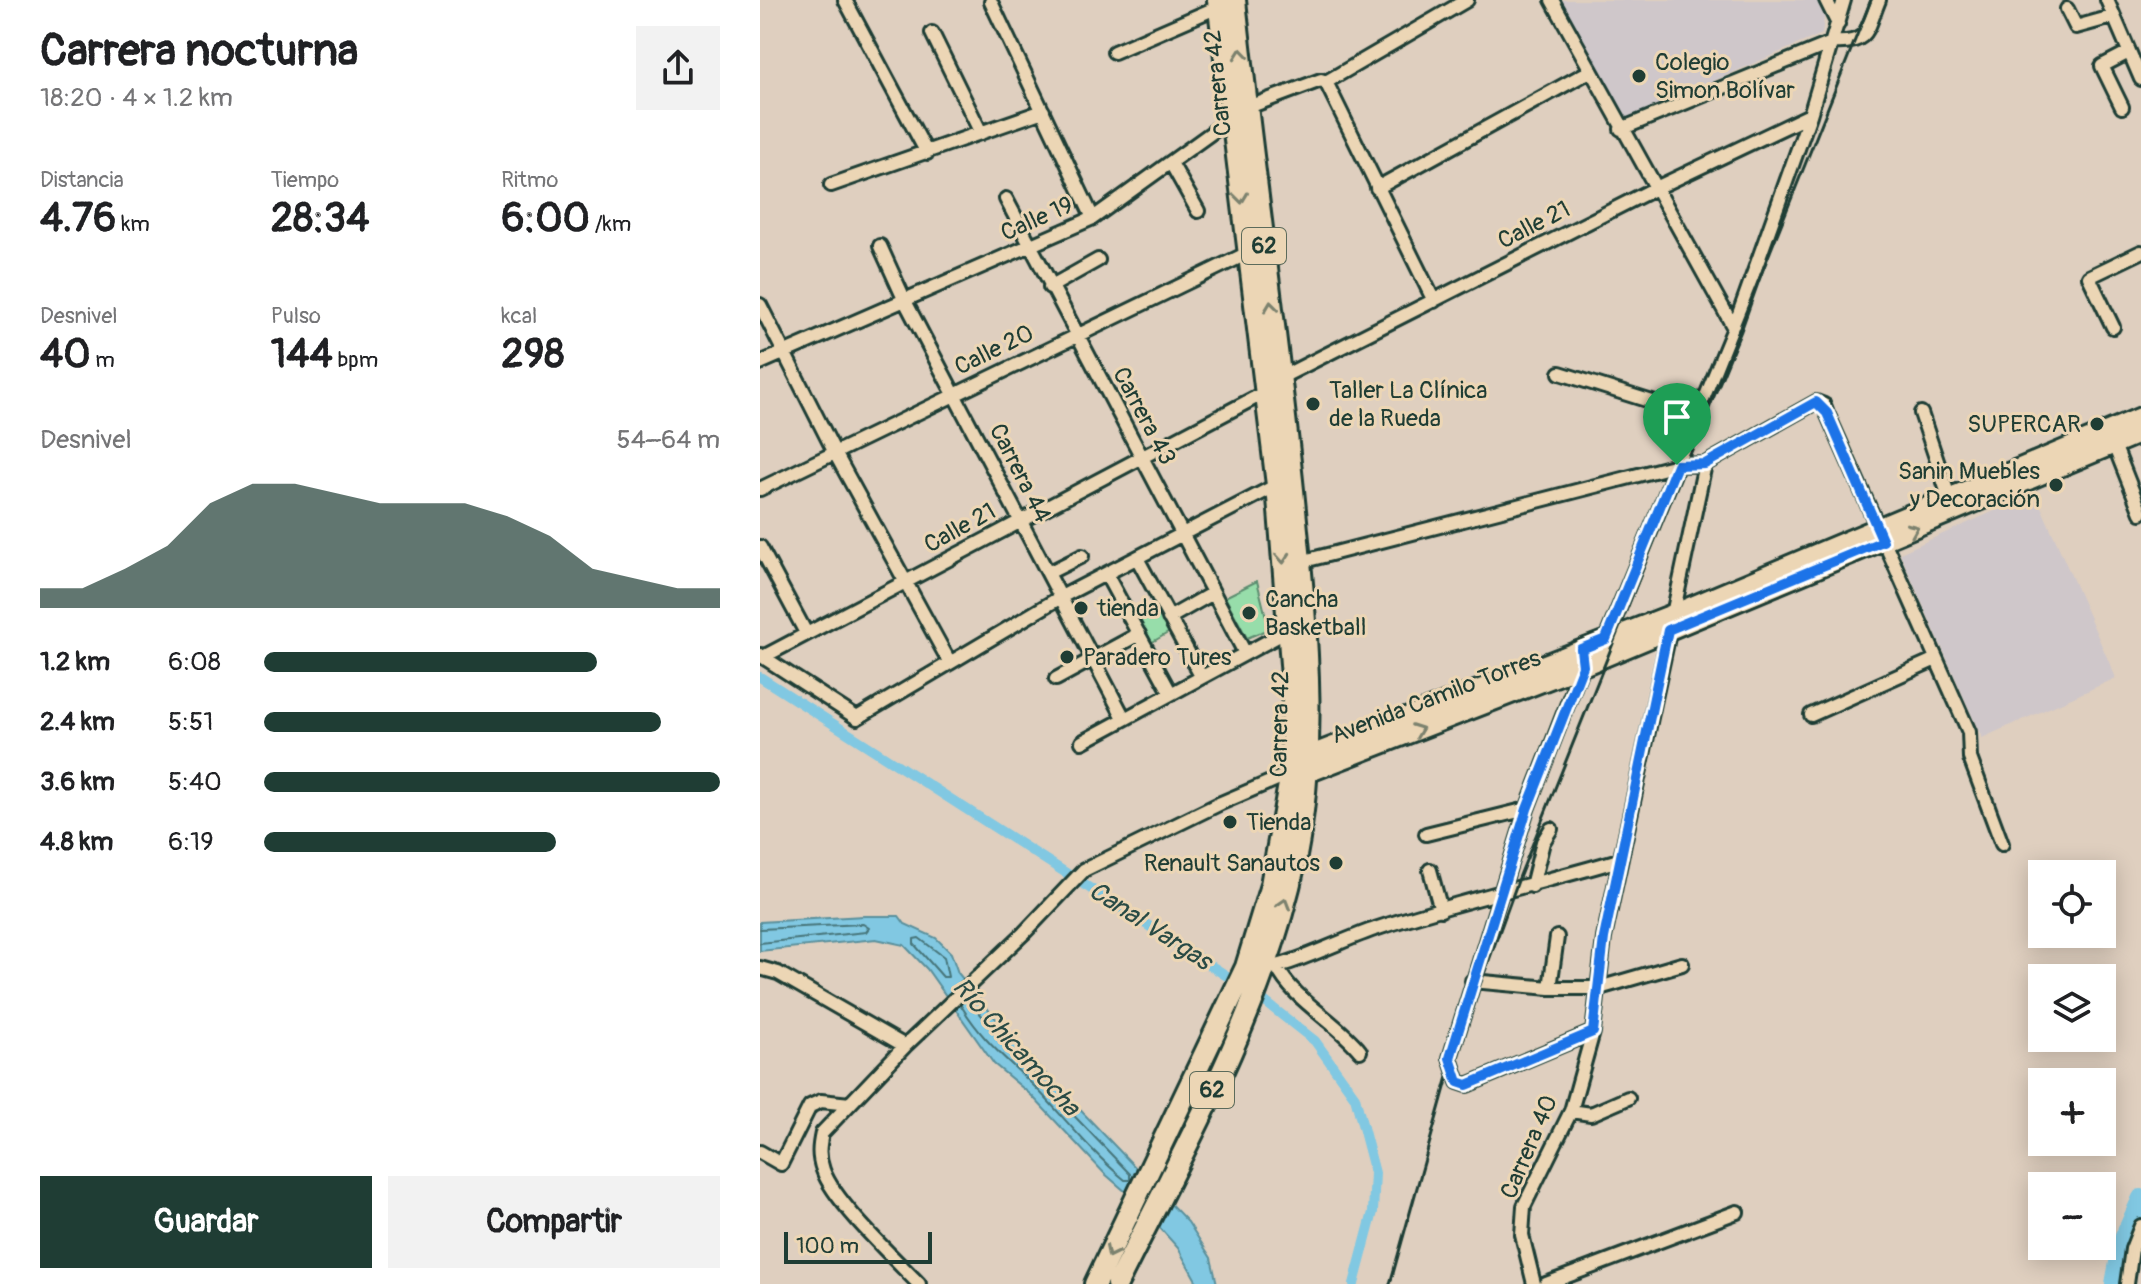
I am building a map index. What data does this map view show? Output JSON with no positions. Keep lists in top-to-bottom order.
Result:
{
  "streets": {
    "highway": ["Carrera 42", "62"],
    "main road": ["Avenida Camilo Torres"],
    "street": [
      "Calle 19",
      "Calle 21",
      "Calle 20",
      "Carrera 43",
      "Carrera 44",
      "Carrera 40"
    ]
  },
  "crossings": [
    ["Carrera 42", "Calle 19"],
    ["Carrera 42", "Calle 21"],
    ["Carrera 42", "62"],
    ["Carrera 42", "Calle 20"],
    ["Carrera 42", "Avenida Camilo Torres"],
    ["Calle 19", "Carrera 43"],
    ["Calle 19", "Carrera 44"],
    ["Calle 21", "Carrera 43"],
    ["Calle 21", "Carrera 44"],
    ["Calle 20", "Carrera 43"],
    ["Calle 20", "Carrera 44"],
    ["Avenida Camilo Torres", "Carrera 40"]
  ],
  "water": ["Canal Vargas", "Río Chicamocha"],
  "places": [
    "Colegio Simon Bolívar",
    "Taller La Clínica de la Rueda",
    "SUPERCAR",
    "Sanin Muebles y Decoración",
    "tienda",
    "Cancha Basketball",
    "Paradero Tures",
    "Tienda",
    "Renault Sanautos"
  ],
  "scale_bar": "100 m",
  "page": {
    "heading": ["Carrera nocturna", "18:20 · 4 × 1.2 km"],
    "stats": [
      ["Distancia", "4.76 km"],
      ["Tiempo", "28:34"],
      ["Ritmo", "6:00 /km"],
      ["Desnivel", "40 m"],
      ["Pulso", "144 bpm"],
      ["kcal", "298"]
    ],
    "chart": ["Desnivel", "54–64 m"],
    "list": [
      {
        "name": "1.2 km",
        "note": "6:08"
      },
      {
        "name": "2.4 km",
        "note": "5:51"
      },
      {
        "name": "3.6 km",
        "note": "5:40"
      },
      {
        "name": "4.8 km",
        "note": "6:19"
      }
    ],
    "map_buttons": ["+", "−"],
    "buttons": ["Guardar", "Compartir"],
    "scale": "100 m"
  }
}
